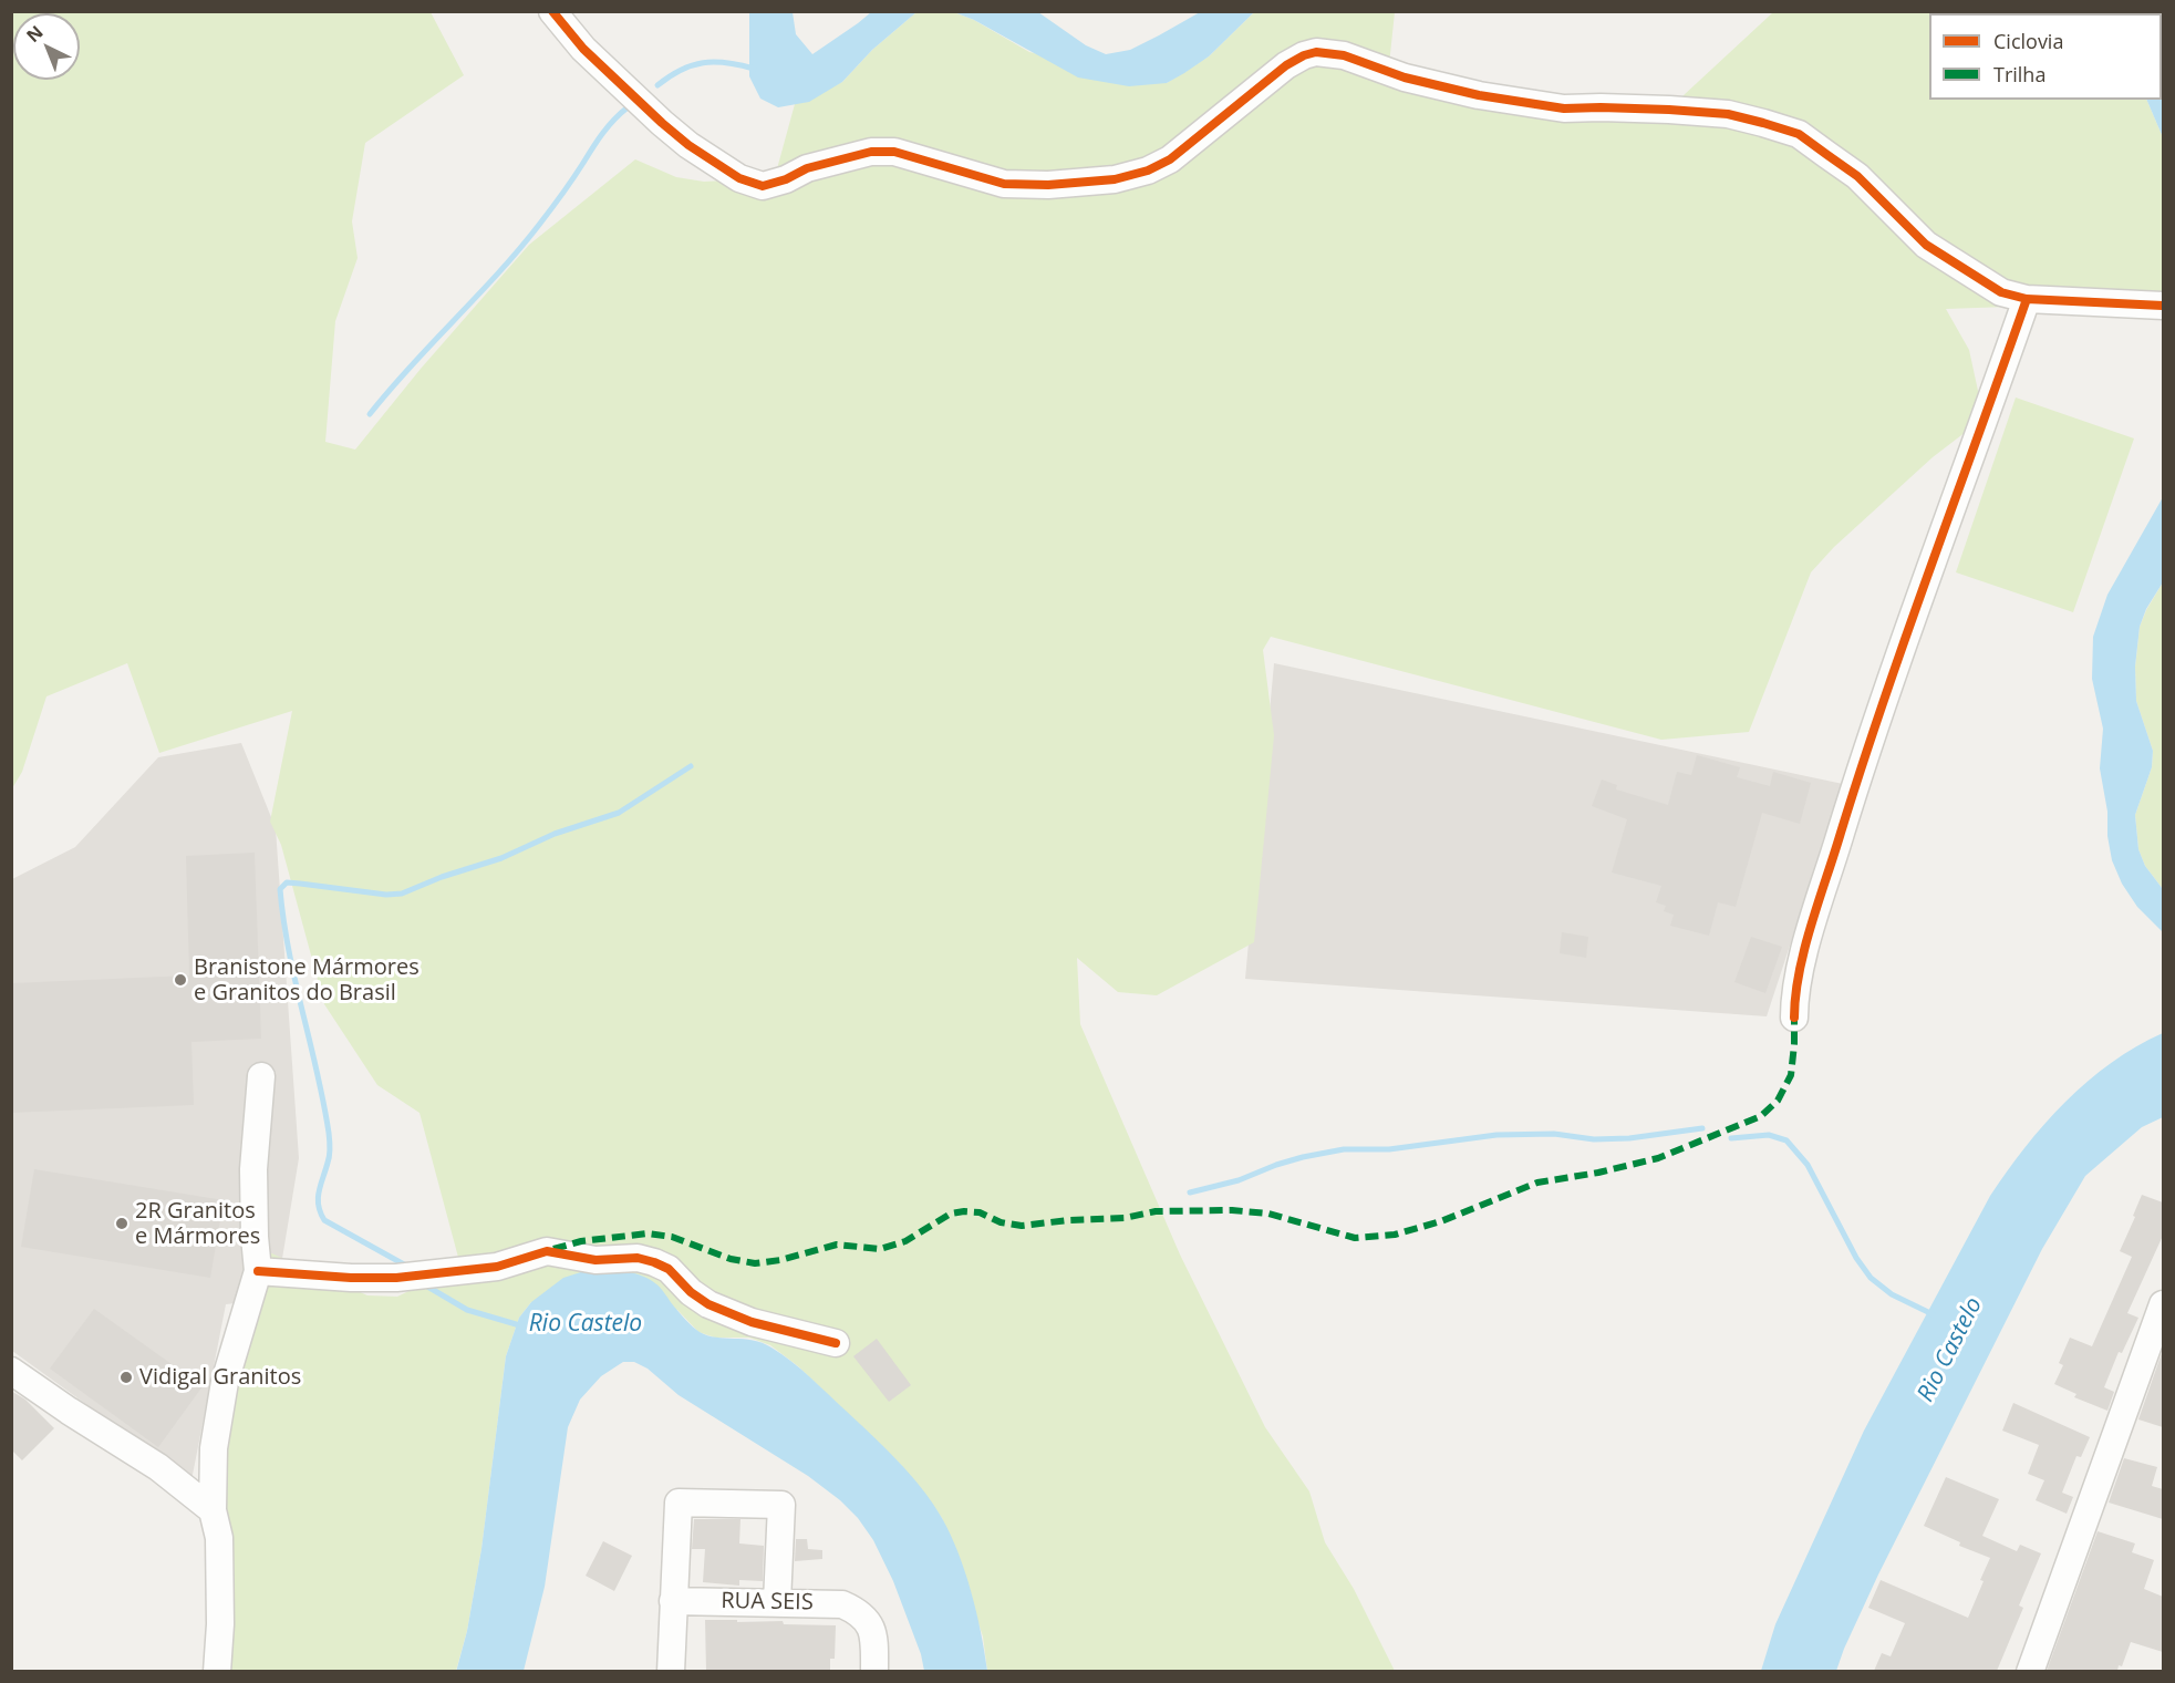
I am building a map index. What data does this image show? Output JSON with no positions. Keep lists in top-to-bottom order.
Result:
{
  "streets": {
    "street": ["RUA SEIS"]
  },
  "water": ["Rio Castelo"],
  "places": ["Branistone Mármores e Granitos do Brasil", "2R Granitos e Mármores", "Vidigal Granitos"],
  "legend": ["Ciclovia", "Trilha"],
  "north": "top left"
}
